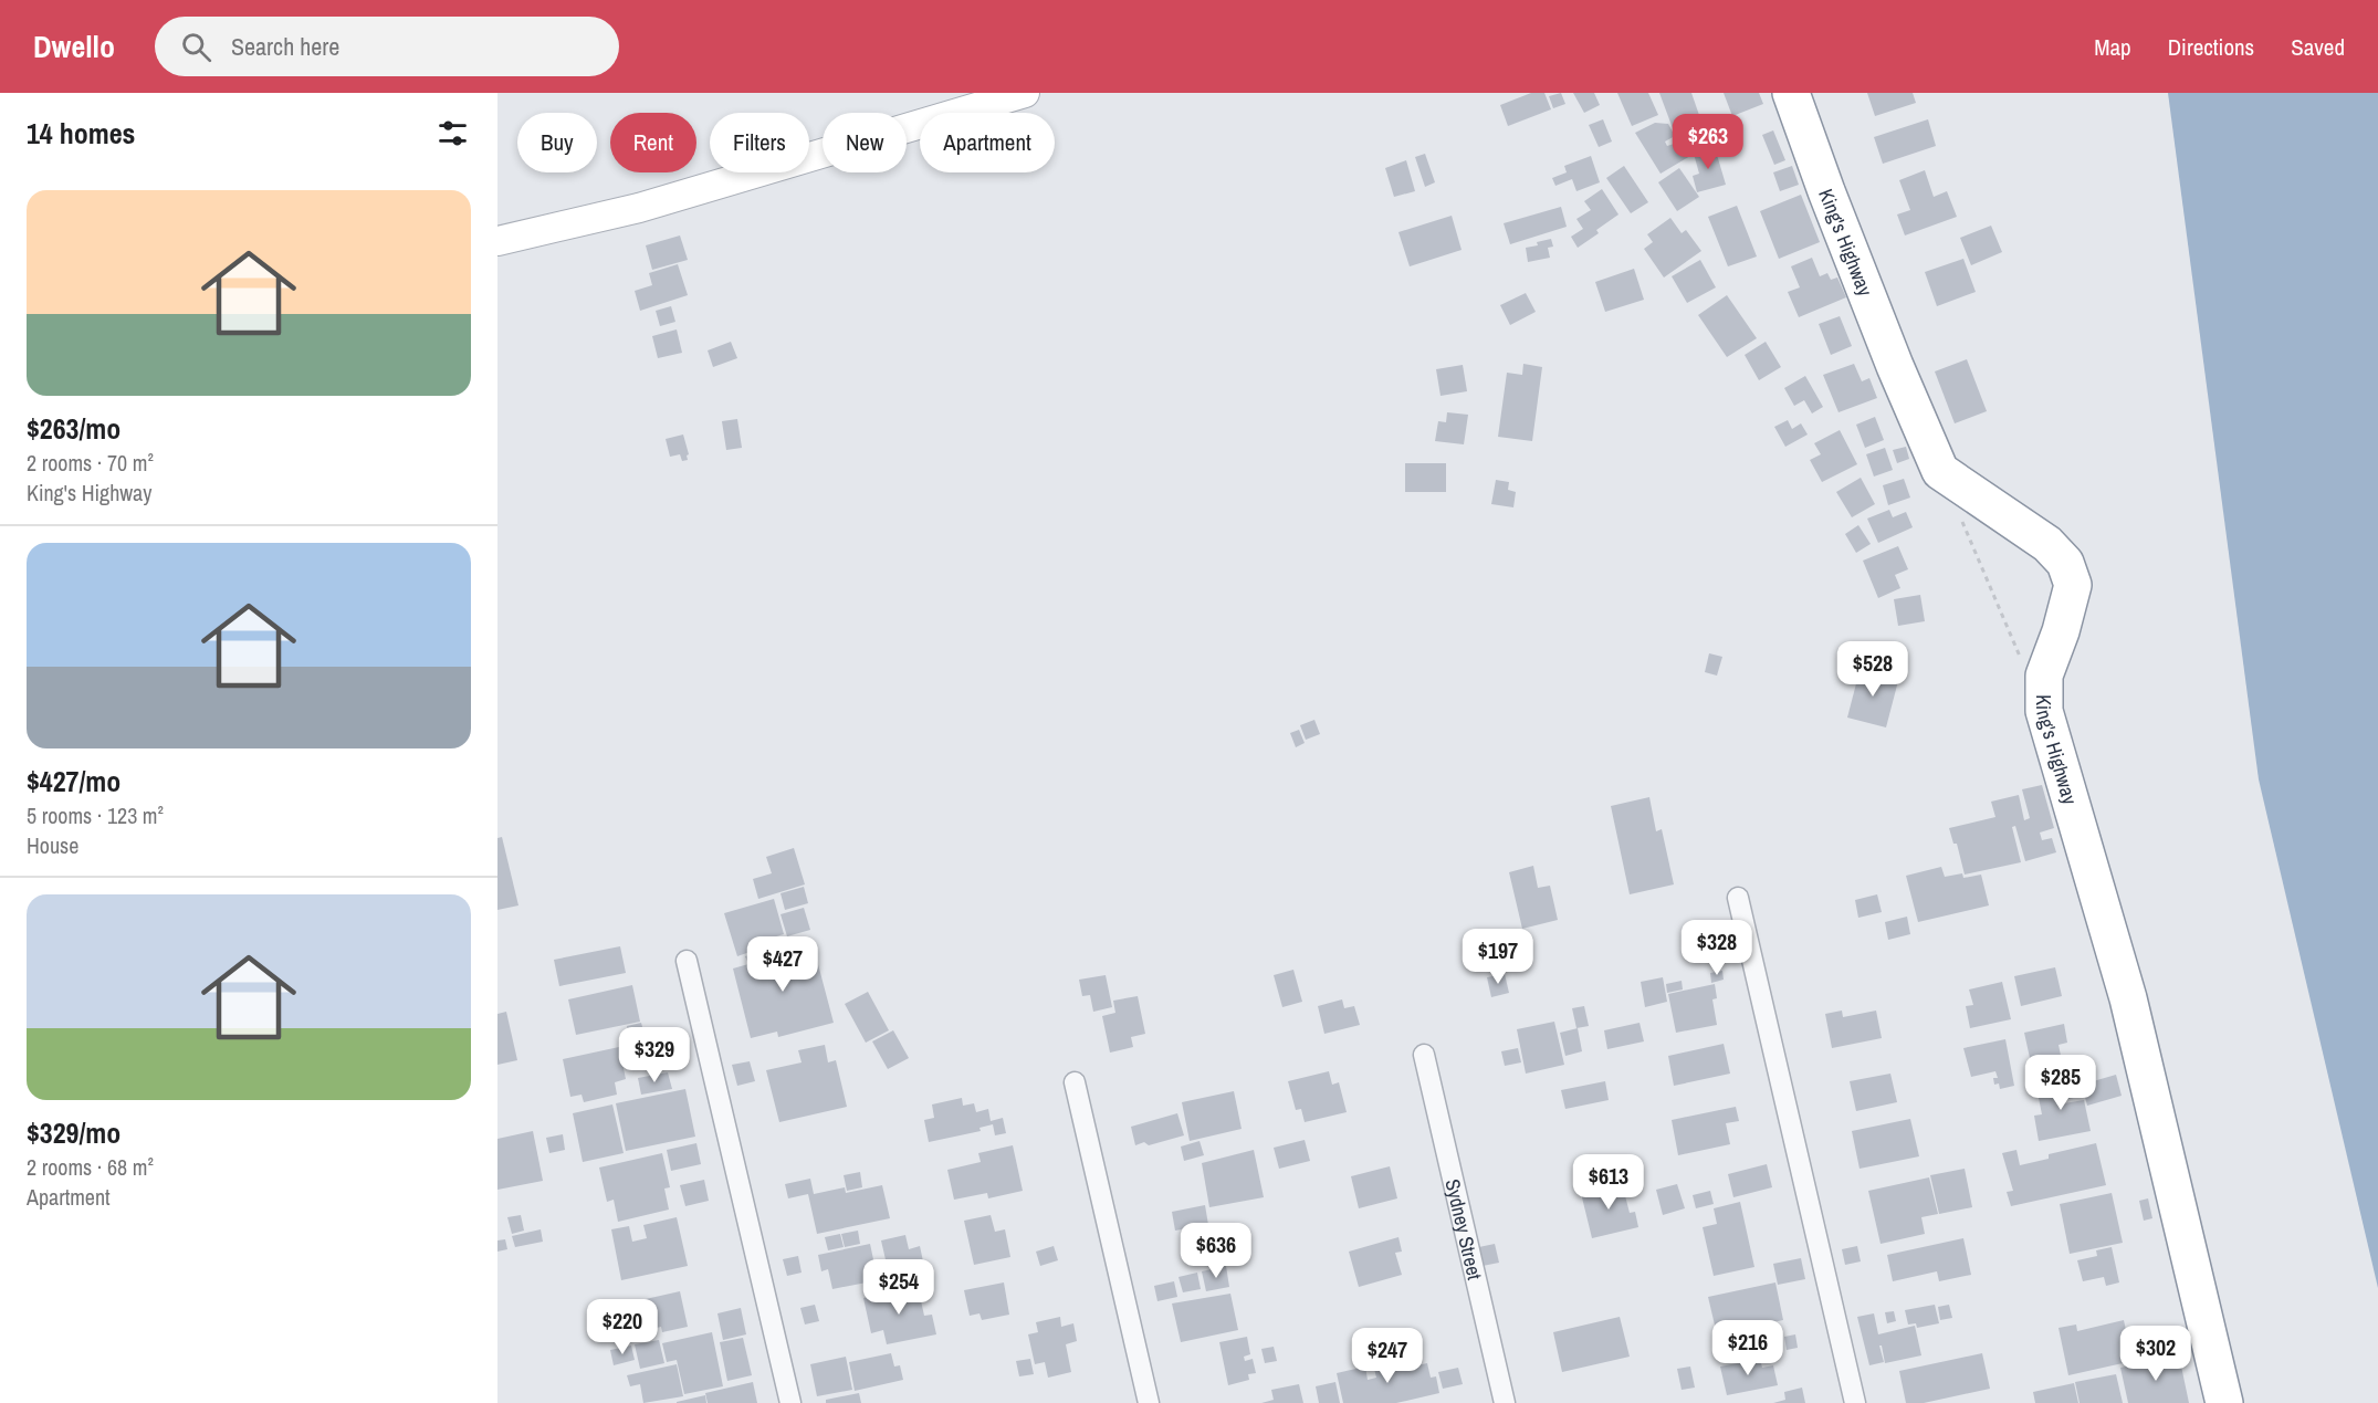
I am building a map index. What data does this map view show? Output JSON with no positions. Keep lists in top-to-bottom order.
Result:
{
  "streets": {
    "highway": ["King's Highway"],
    "street": ["Sydney Street"]
  },
  "page": {
    "header": "Dwello",
    "search": "Search here",
    "nav": ["Map", "Directions", "Saved"],
    "heading": "14 homes",
    "chip": [
      "Buy",
      "Rent",
      "Filters",
      "New",
      "Apartment"
    ],
    "price": [
      "$263",
      "$528",
      "$328",
      "$197",
      "$427",
      "$329",
      "$285",
      "$613",
      "$636",
      "$254",
      "$220",
      "$216",
      "$302",
      "$247"
    ],
    "list": [
      {
        "name": "$263/mo",
        "note": "2 rooms · 70 m² · King's Highway"
      },
      {
        "name": "$427/mo",
        "note": "5 rooms · 123 m² · House"
      },
      {
        "name": "$329/mo",
        "note": "2 rooms · 68 m² · Apartment"
      }
    ]
  }
}
